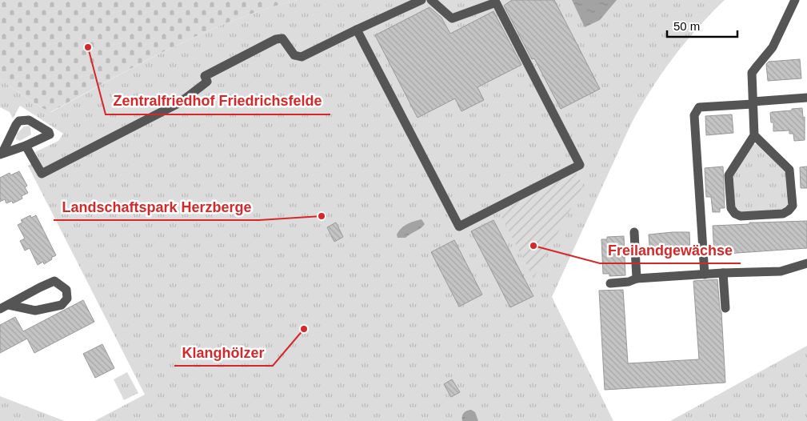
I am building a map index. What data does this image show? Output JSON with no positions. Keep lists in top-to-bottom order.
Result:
{
  "places": [
    "Zentralfriedhof Friedrichsfelde",
    "Landschaftspark Herzberge",
    "Freilandgewächse",
    "Klanghölzer"
  ],
  "scale_bar": "50 m"
}
